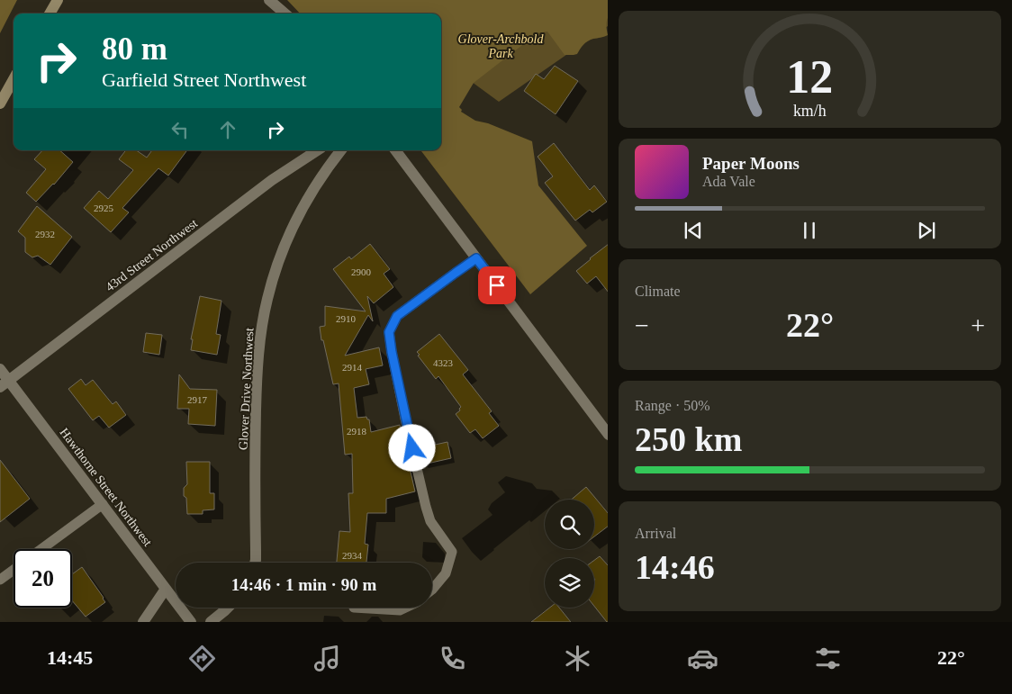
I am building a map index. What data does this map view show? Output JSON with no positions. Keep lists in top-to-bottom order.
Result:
{
  "streets": {
    "street": ["43rd Street Northwest", "Glover Drive Northwest", "Hawthorne Street Northwest"]
  },
  "crossings": [
    ["43rd Street Northwest", "Hawthorne Street Northwest"]
  ],
  "parks": ["Glover-Archbold Park"],
  "house_numbers": [
    "2925",
    "2932",
    "2900",
    "2910",
    "4323",
    "2914",
    "2917",
    "2918",
    "2934"
  ],
  "page": {
    "turn": ["80 m", "Garfield Street Northwest"],
    "song": ["Paper Moons", "Ada Vale"],
    "tile": [
      "Climate",
      ["Range · 50%", "250 km"],
      ["Arrival", "14:46"]
    ],
    "heat": ["−", "22°", "+"],
    "limit": "20",
    "trip": "14:46 · 1 min · 90 m",
    "tabs": ["14:45", "22°"],
    "gauge": ["12", "km/h"]
  }
}
